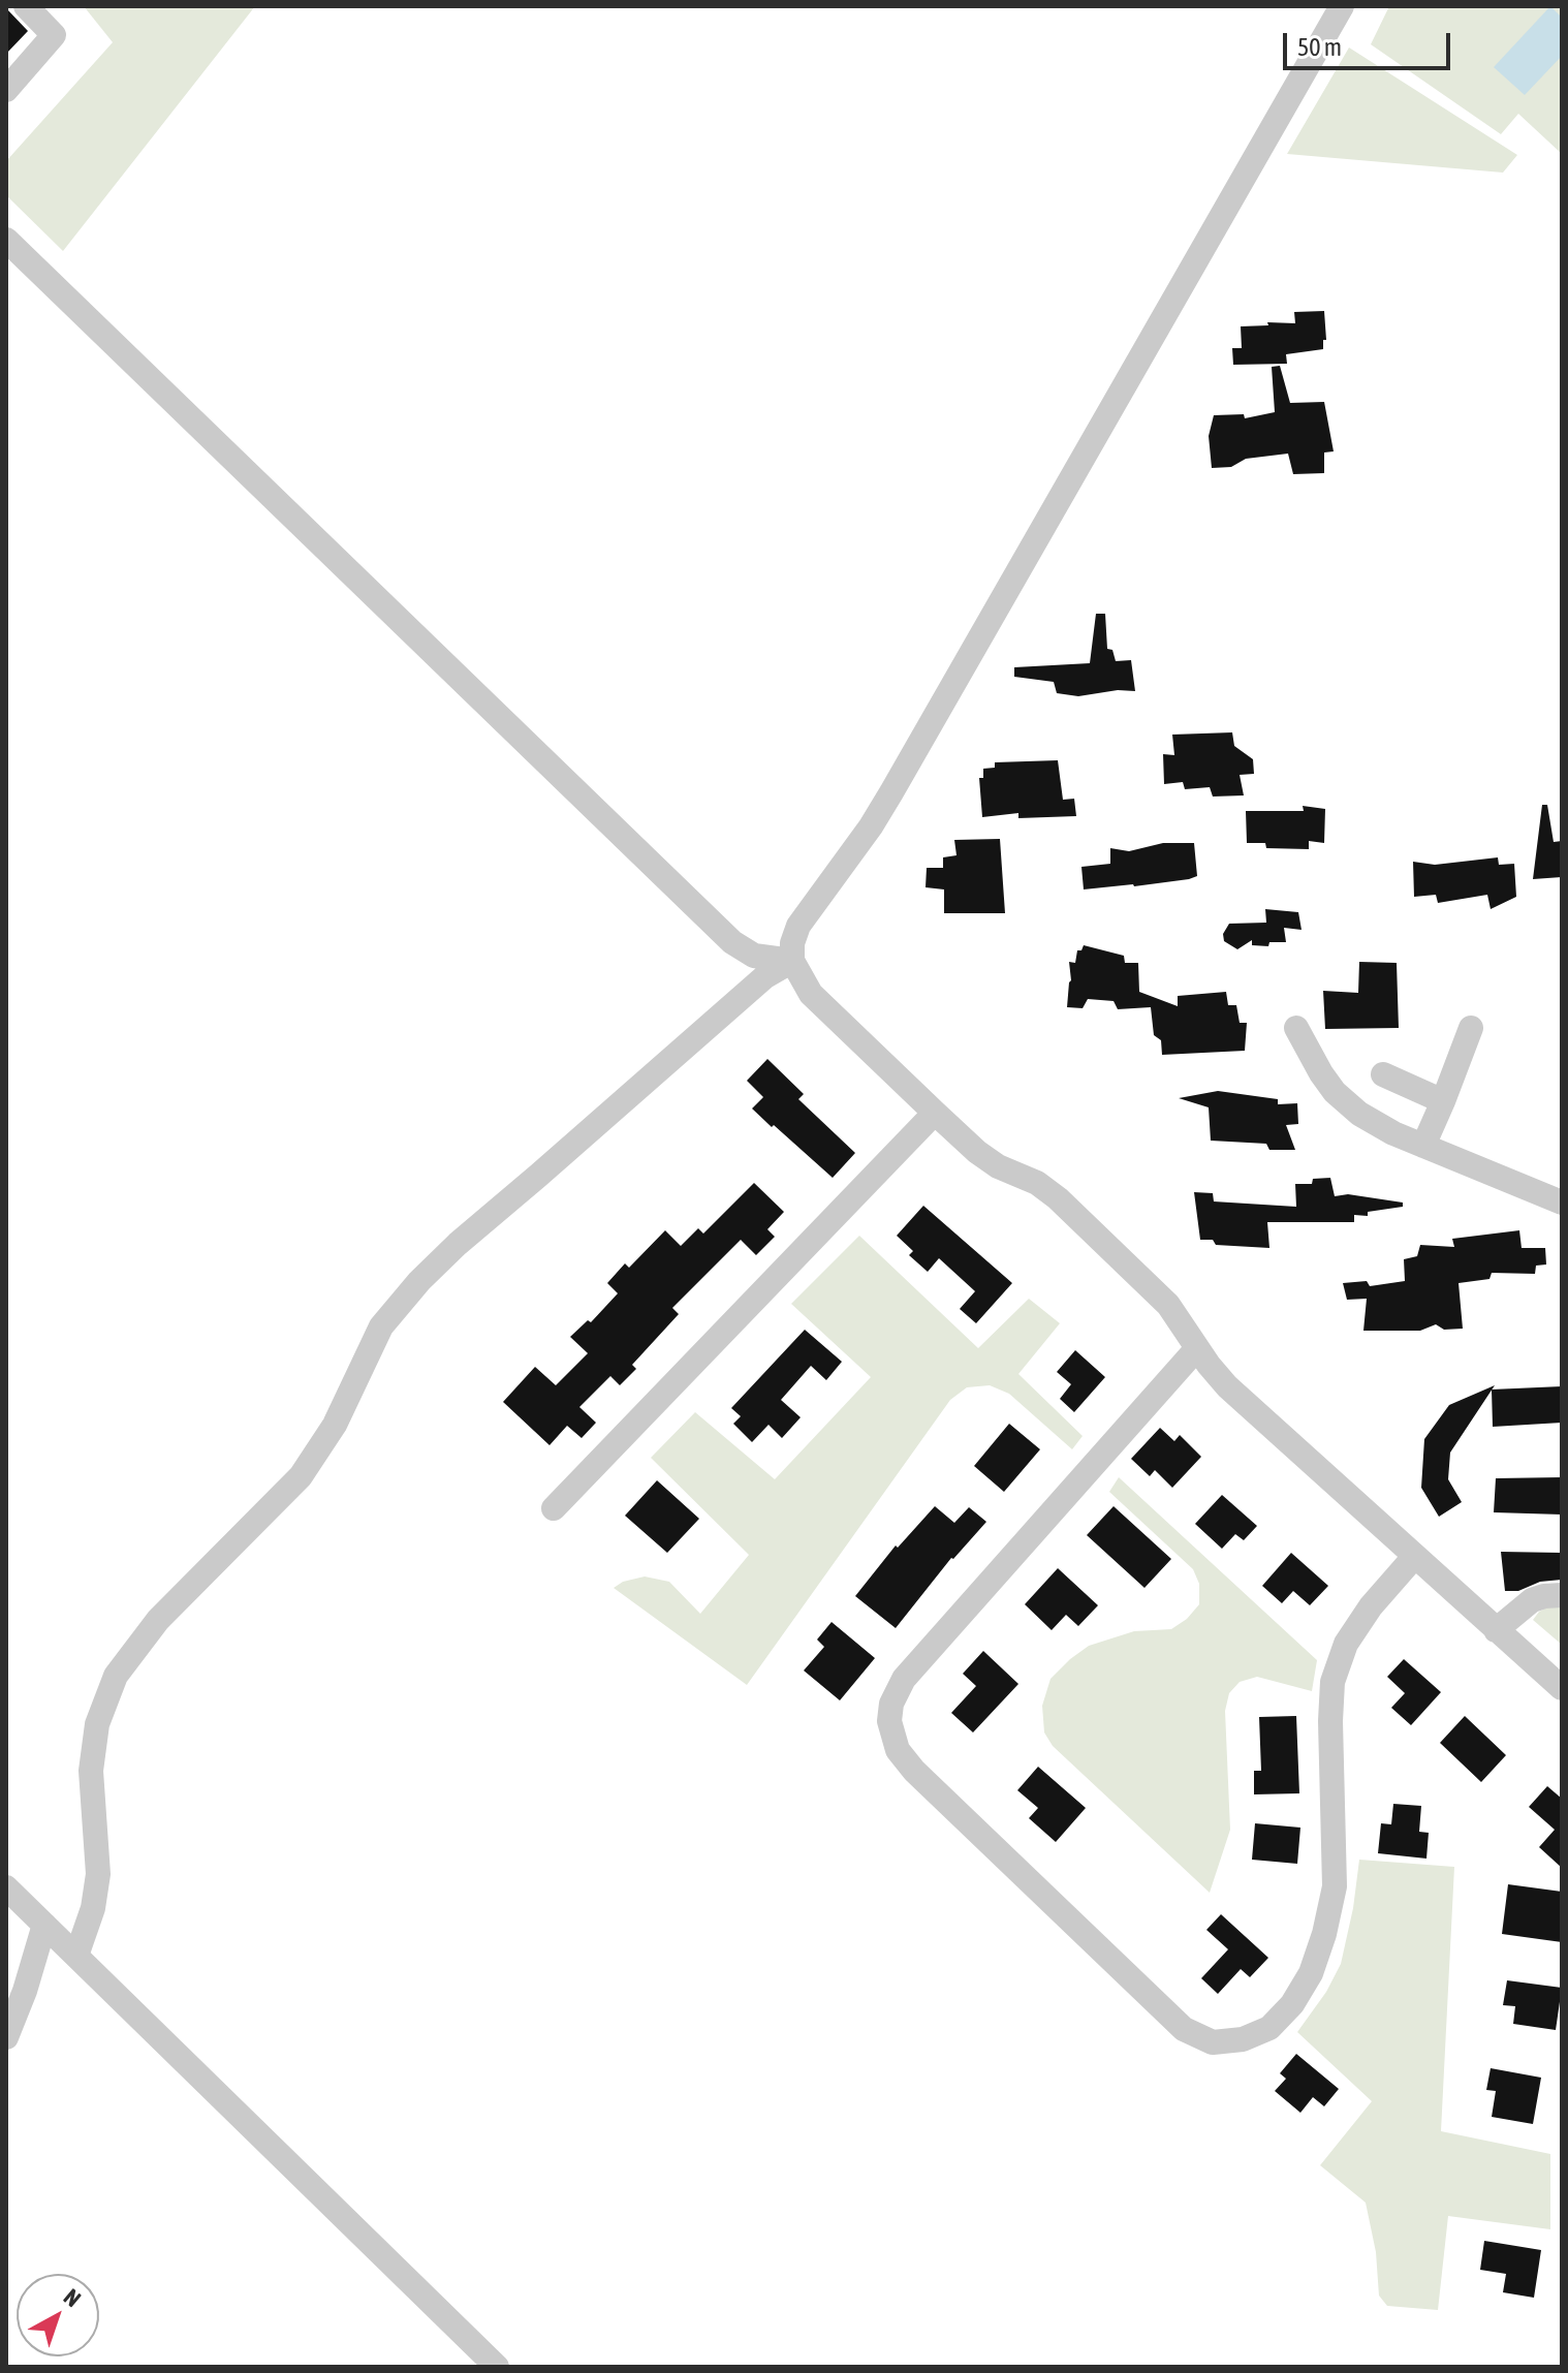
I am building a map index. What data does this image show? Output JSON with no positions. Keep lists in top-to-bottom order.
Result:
{
  "scale_bar": "50 m",
  "north": "top right"
}
